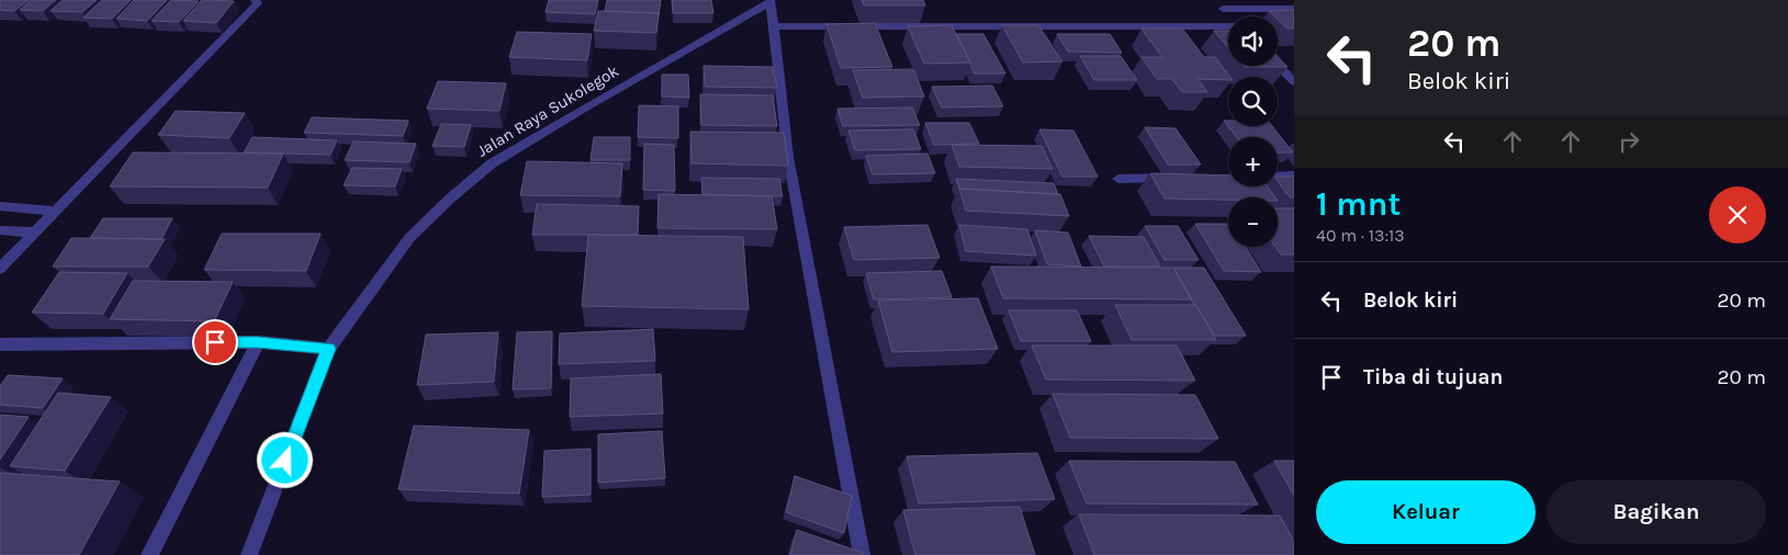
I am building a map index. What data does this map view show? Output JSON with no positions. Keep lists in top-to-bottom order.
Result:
{
  "streets": {
    "street": ["Jalan Raya Sukolegok"]
  },
  "page": {
    "turn": ["20 m", "Belok kiri"],
    "map_buttons": ["+", "−"],
    "heading": ["1 mnt", "40 m · 13:13"],
    "list": [
      {
        "name": "Belok kiri",
        "value": "20 m"
      },
      {
        "name": "Tiba di tujuan",
        "value": "20 m"
      }
    ],
    "buttons": ["Keluar", "Bagikan"]
  }
}
